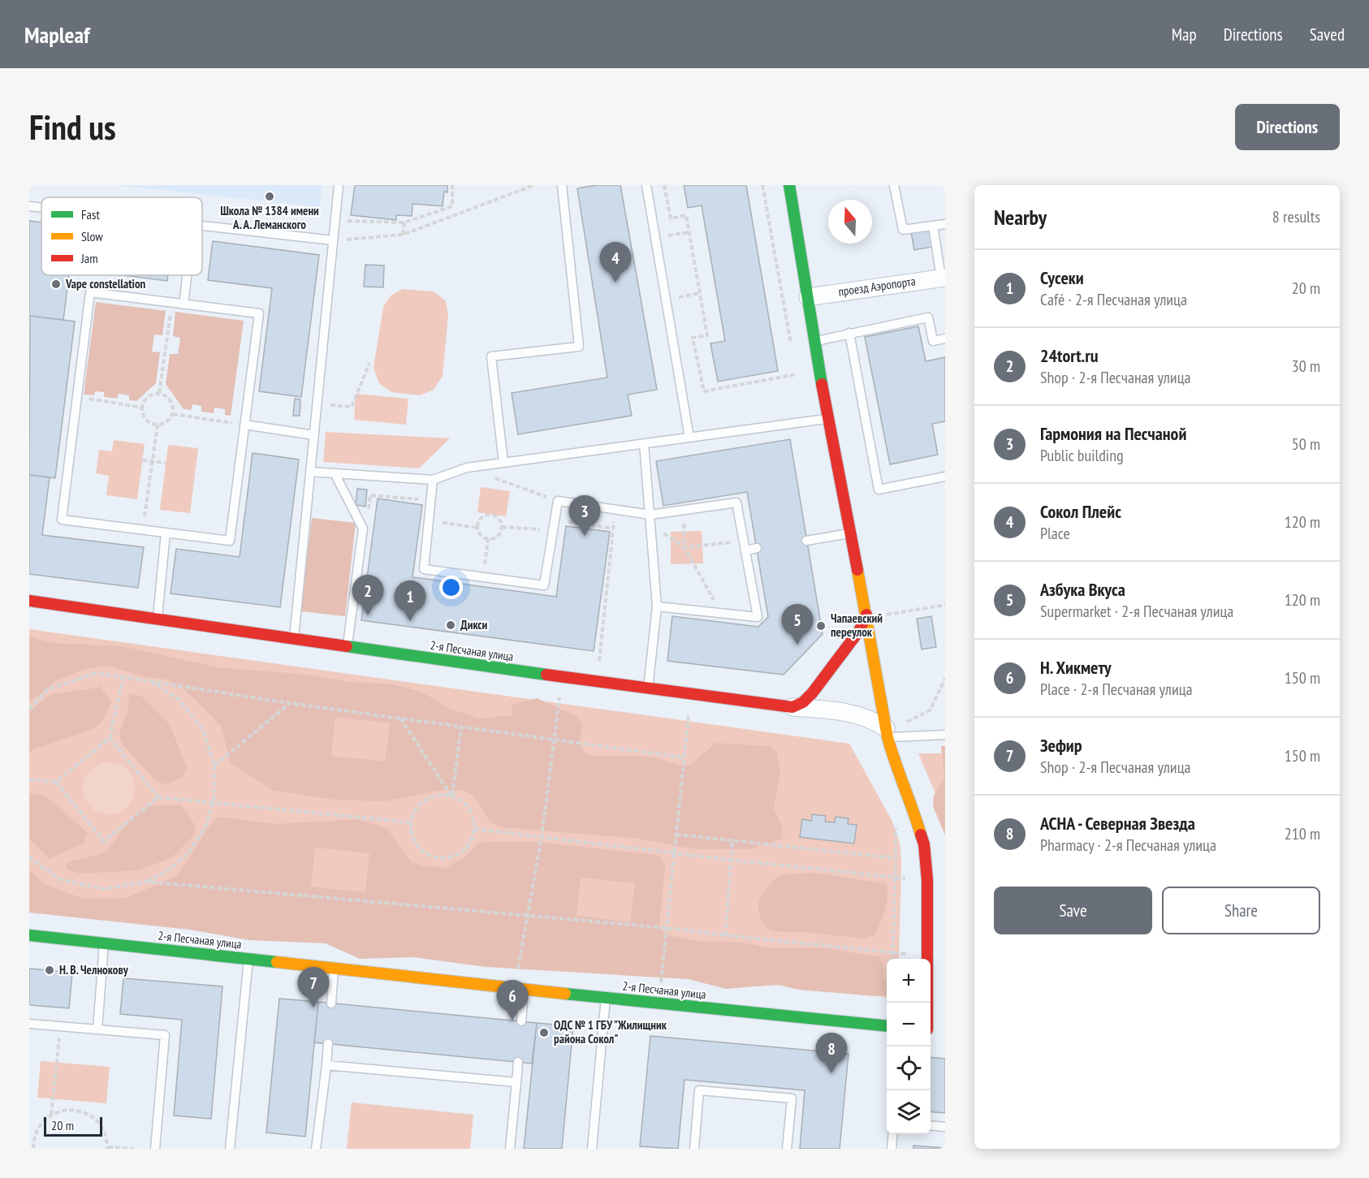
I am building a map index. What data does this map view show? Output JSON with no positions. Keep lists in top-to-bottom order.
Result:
{
  "streets": {
    "street": ["проезд Аэропорта", "2-я Песчаная улица"]
  },
  "places": [
    "Школа № 1384 имени А. А. Леманского",
    "Vape constellation",
    "Дикси",
    "Чапаевский переулок",
    "Н. В. Челнокову",
    "ОДС № 1 ГБУ \"Жилищник района Сокол\""
  ],
  "legend": ["Fast", "Slow", "Jam"],
  "scale_bar": "20 m",
  "north": "top",
  "page": {
    "header": "Mapleaf",
    "nav": ["Map", "Directions", "Saved"],
    "buttons": [
      "Directions",
      ["Save", "Share"]
    ],
    "title": "Find us",
    "heading": ["Nearby", "8 results"],
    "pins": [
      "4",
      "3",
      "2",
      "1",
      "5",
      "7",
      "6",
      "8"
    ],
    "list": [
      {
        "mark": "1",
        "name": "Сусеки",
        "note": "Café · 2-я Песчаная улица",
        "value": "20 m"
      },
      {
        "mark": "2",
        "name": "24tort.ru",
        "note": "Shop · 2-я Песчаная улица",
        "value": "30 m"
      },
      {
        "mark": "3",
        "name": "Гармония на Песчаной",
        "note": "Public building",
        "value": "50 m"
      },
      {
        "mark": "4",
        "name": "Сокол Плейс",
        "note": "Place",
        "value": "120 m"
      },
      {
        "mark": "5",
        "name": "Азбука Вкуса",
        "note": "Supermarket · 2-я Песчаная улица",
        "value": "120 m"
      },
      {
        "mark": "6",
        "name": "Н. Хикмету",
        "note": "Place · 2-я Песчаная улица",
        "value": "150 m"
      },
      {
        "mark": "7",
        "name": "Зефир",
        "note": "Shop · 2-я Песчаная улица",
        "value": "150 m"
      },
      {
        "mark": "8",
        "name": "АСНА - Северная Звезда",
        "note": "Pharmacy · 2-я Песчаная улица",
        "value": "210 m"
      }
    ],
    "map_buttons": ["+", "−"],
    "scale": "20 m"
  }
}
